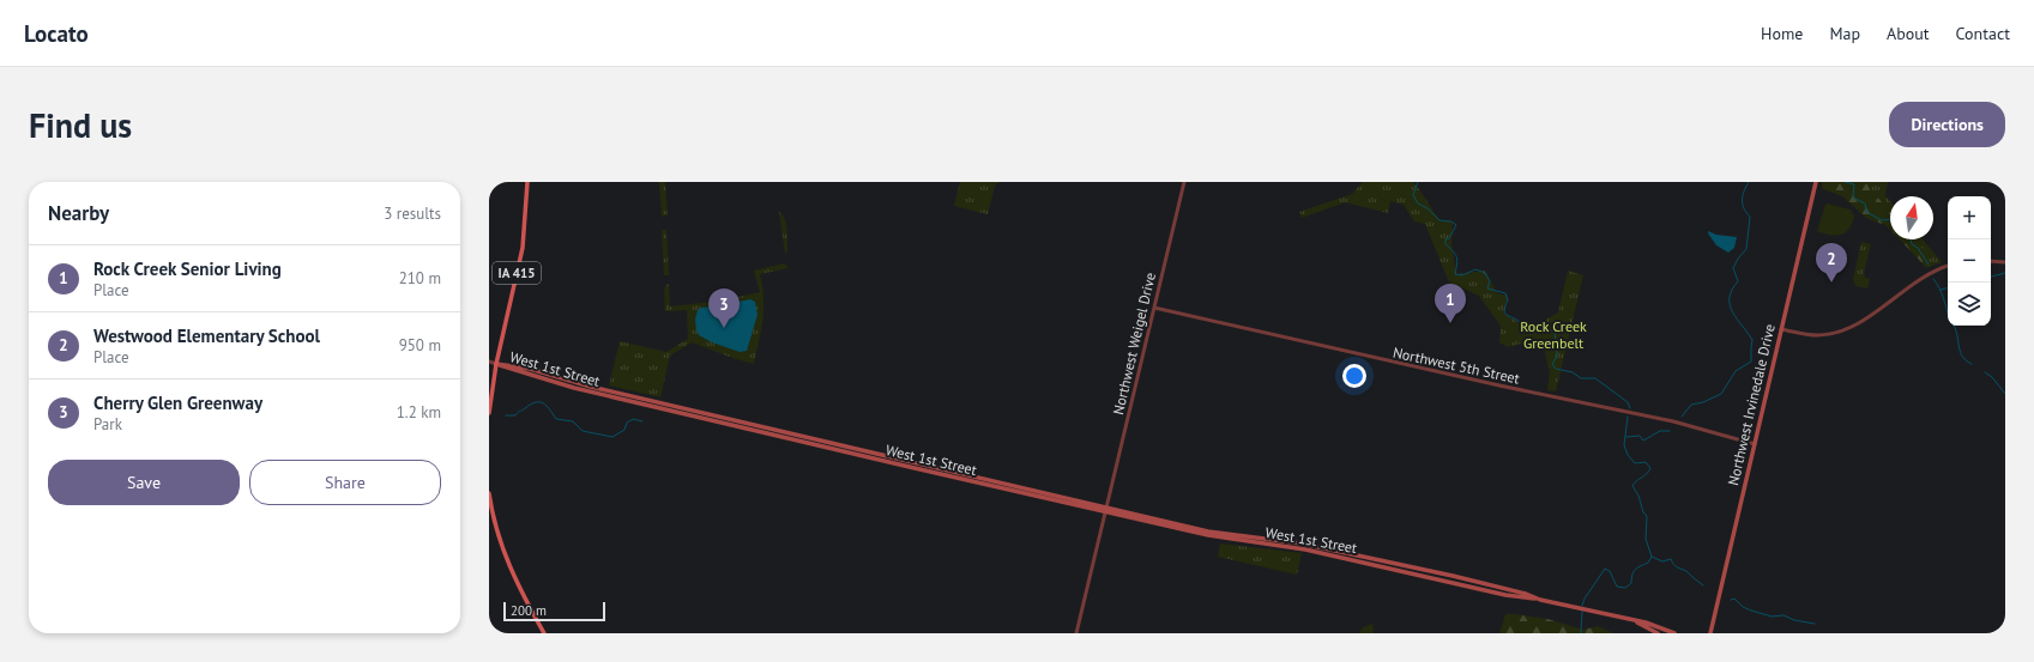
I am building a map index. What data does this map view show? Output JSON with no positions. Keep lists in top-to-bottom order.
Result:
{
  "streets": {
    "main road": ["IA 415", "West 1st Street", "Northwest Irvinedale Drive"],
    "street": ["Northwest Weigel Drive", "Northwest 5th Street"]
  },
  "crossings": [
    ["IA 415", "West 1st Street"],
    ["Northwest Weigel Drive", "Northwest 5th Street"],
    ["Northwest Weigel Drive", "West 1st Street"],
    ["Northwest 5th Street", "Northwest Irvinedale Drive"]
  ],
  "parks": ["Rock Creek Greenbelt"],
  "scale_bar": "200 m",
  "north": "top",
  "page": {
    "header": "Locato",
    "nav": [
      "Home",
      "Map",
      "About",
      "Contact"
    ],
    "buttons": [
      "Directions",
      ["Save", "Share"]
    ],
    "title": "Find us",
    "heading": ["Nearby", "3 results"],
    "map_buttons": ["+", "−"],
    "pins": ["2", "1", "3"],
    "list": [
      {
        "mark": "1",
        "name": "Rock Creek Senior Living",
        "note": "Place",
        "value": "210 m"
      },
      {
        "mark": "2",
        "name": "Westwood Elementary School",
        "note": "Place",
        "value": "950 m"
      },
      {
        "mark": "3",
        "name": "Cherry Glen Greenway",
        "note": "Park",
        "value": "1.2 km"
      }
    ],
    "scale": "200 m"
  }
}
